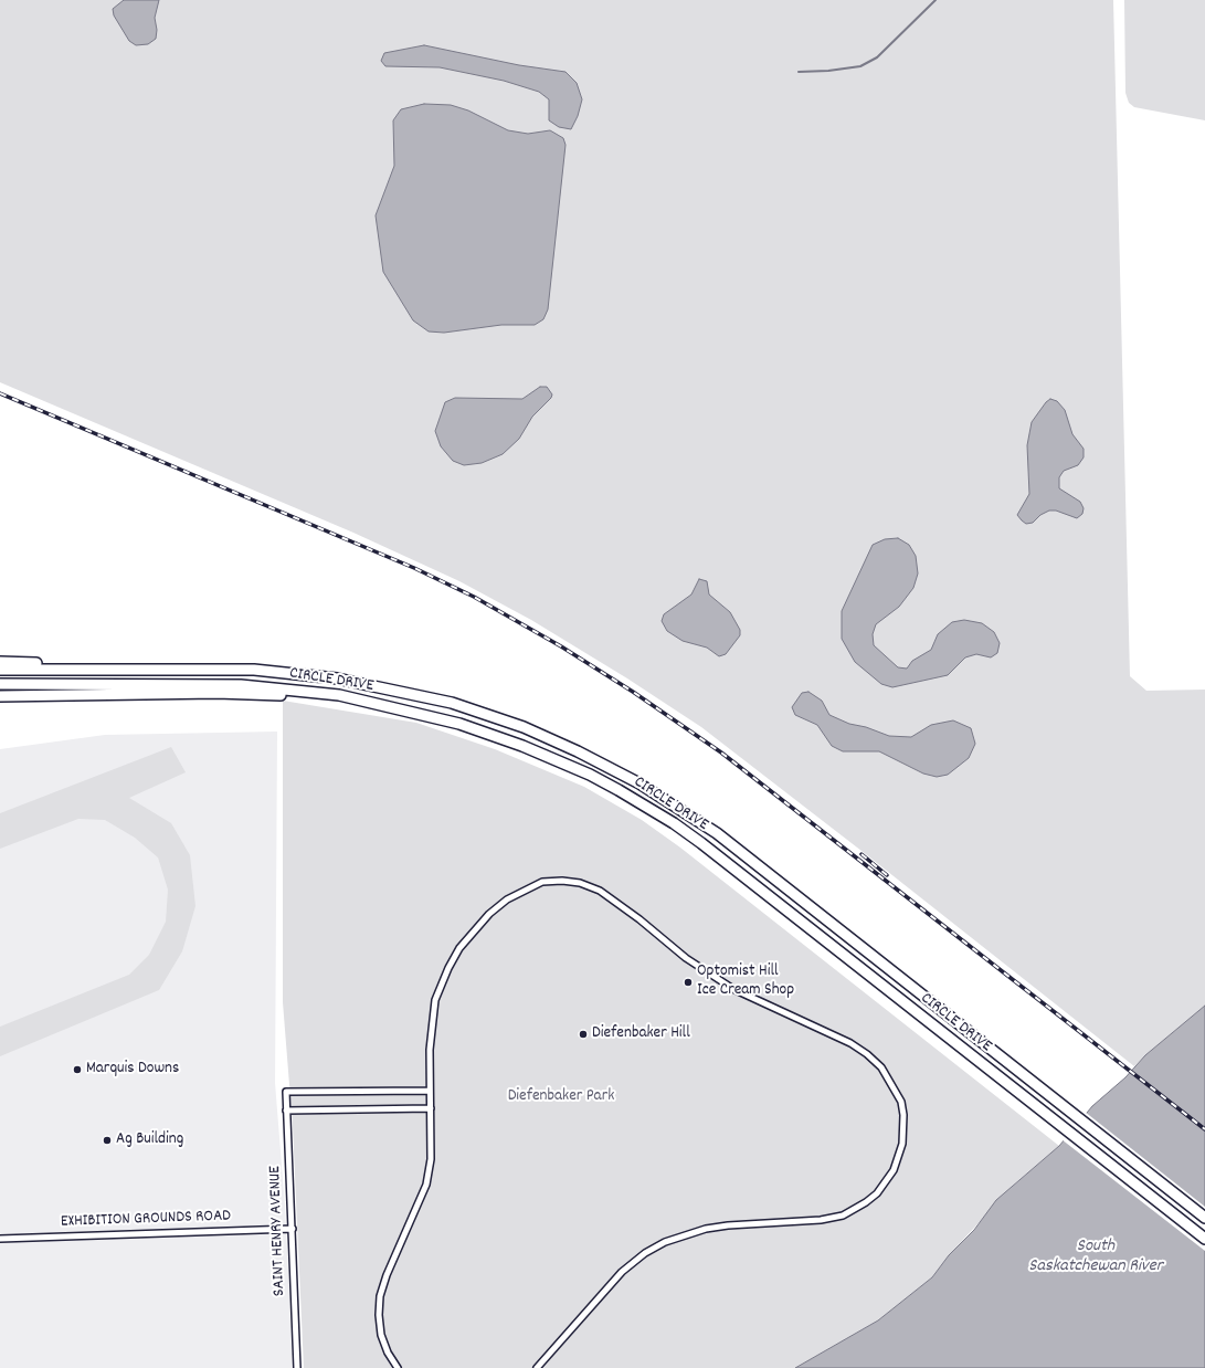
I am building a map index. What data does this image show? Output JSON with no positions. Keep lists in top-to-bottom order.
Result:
{
  "streets": {
    "highway": ["CIRCLE DRIVE"],
    "street": ["EXHIBITION GROUNDS ROAD", "SAINT HENRY AVENUE"]
  },
  "crossings": [
    ["EXHIBITION GROUNDS ROAD", "SAINT HENRY AVENUE"]
  ],
  "water": ["South Saskatchewan River"],
  "parks": ["Diefenbaker Park"],
  "places": [
    "Optomist Hill Ice Cream Shop",
    "Diefenbaker Hill",
    "Marquis Downs",
    "Ag Building"
  ]
}
